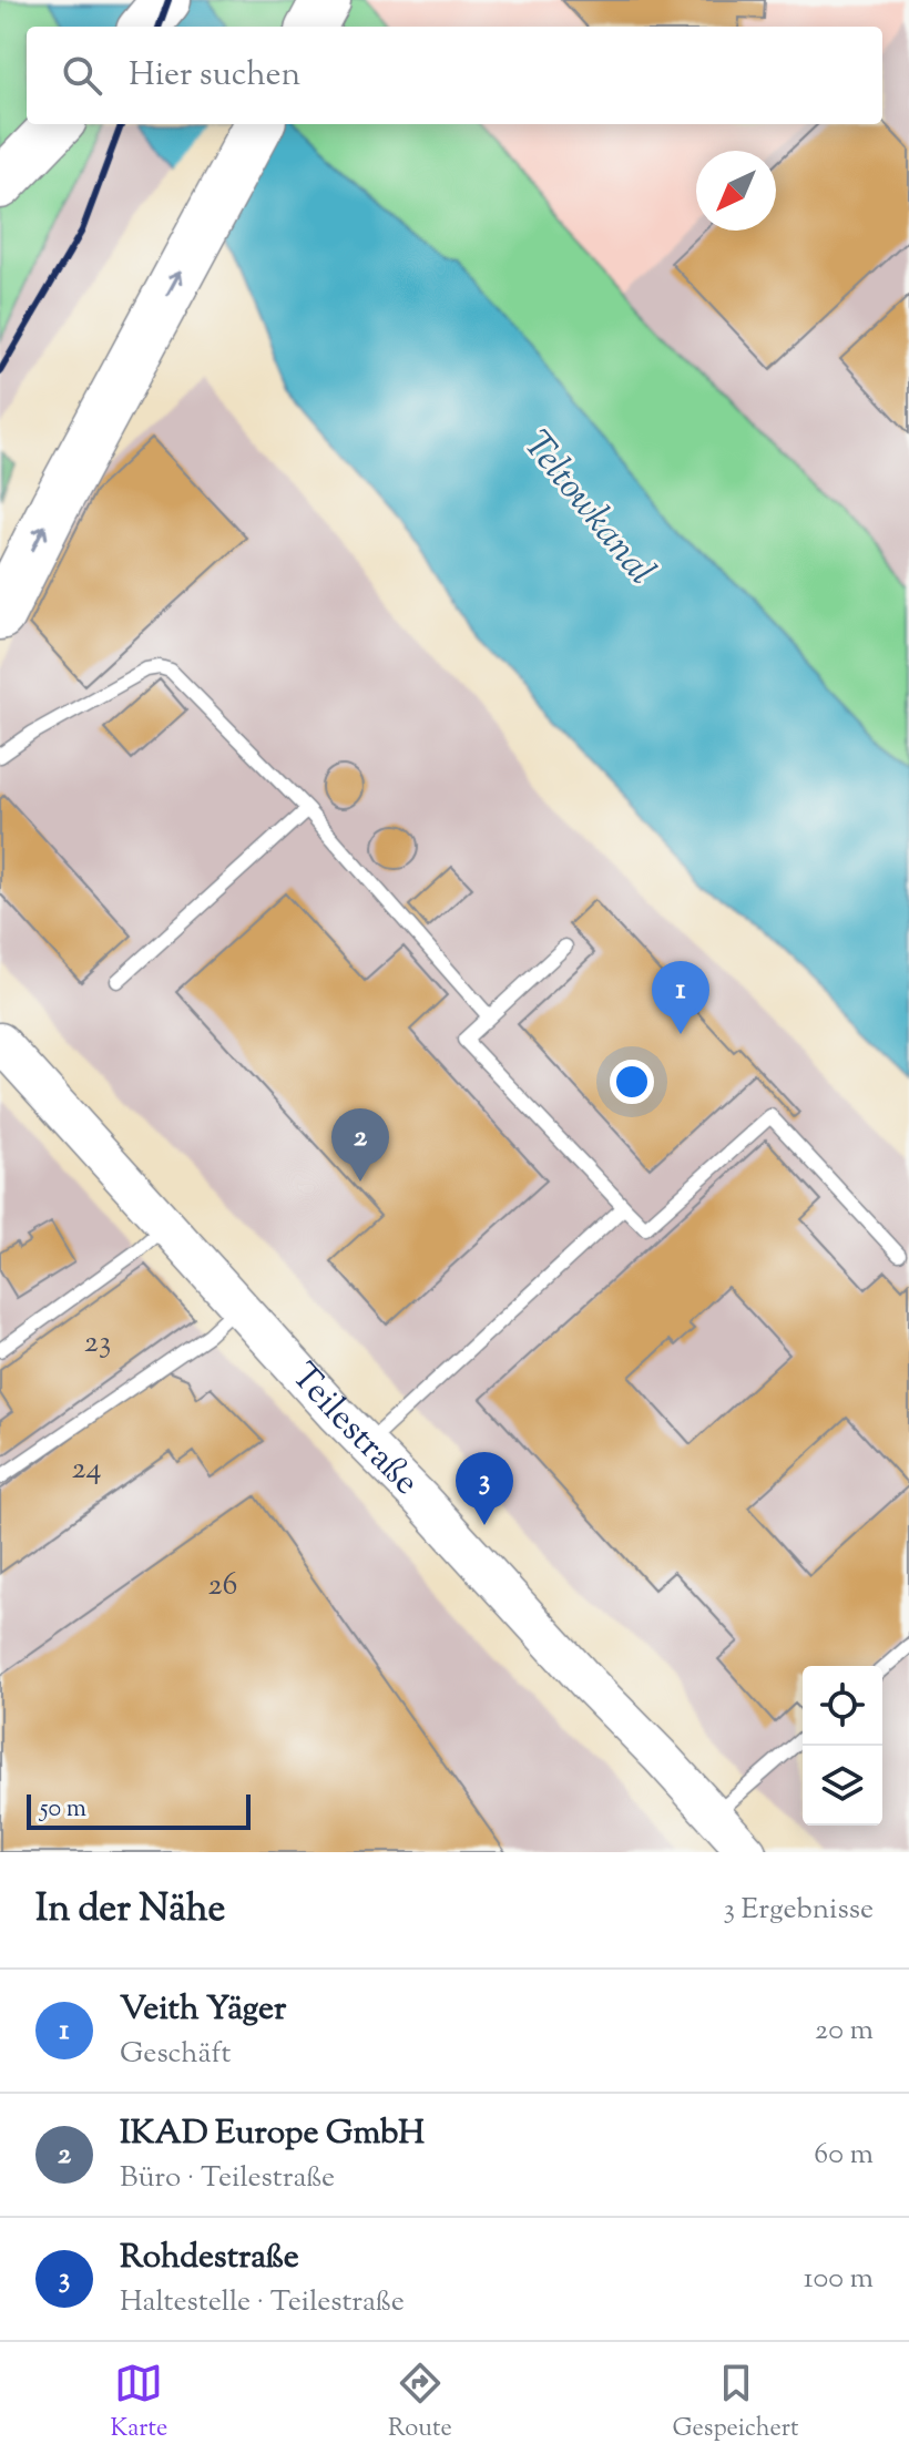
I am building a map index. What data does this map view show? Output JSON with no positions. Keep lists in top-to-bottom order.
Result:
{
  "streets": {
    "street": ["Teilestraße"]
  },
  "water": ["Teltowkanal"],
  "house_numbers": ["23", "24", "26"],
  "scale_bar": "50 m",
  "north": "bottom left",
  "page": {
    "search": "Hier suchen",
    "pins": ["1", "2", "3"],
    "scale": "50 m",
    "heading": ["In der Nähe", "3 Ergebnisse"],
    "list": [
      {
        "mark": "1",
        "name": "Veith Yäger",
        "note": "Geschäft",
        "value": "20 m"
      },
      {
        "mark": "2",
        "name": "IKAD Europe GmbH",
        "note": "Büro · Teilestraße",
        "value": "60 m"
      },
      {
        "mark": "3",
        "name": "Rohdestraße",
        "note": "Haltestelle · Teilestraße",
        "value": "100 m"
      }
    ],
    "nav": ["Karte", "Route", "Gespeichert"]
  }
}
